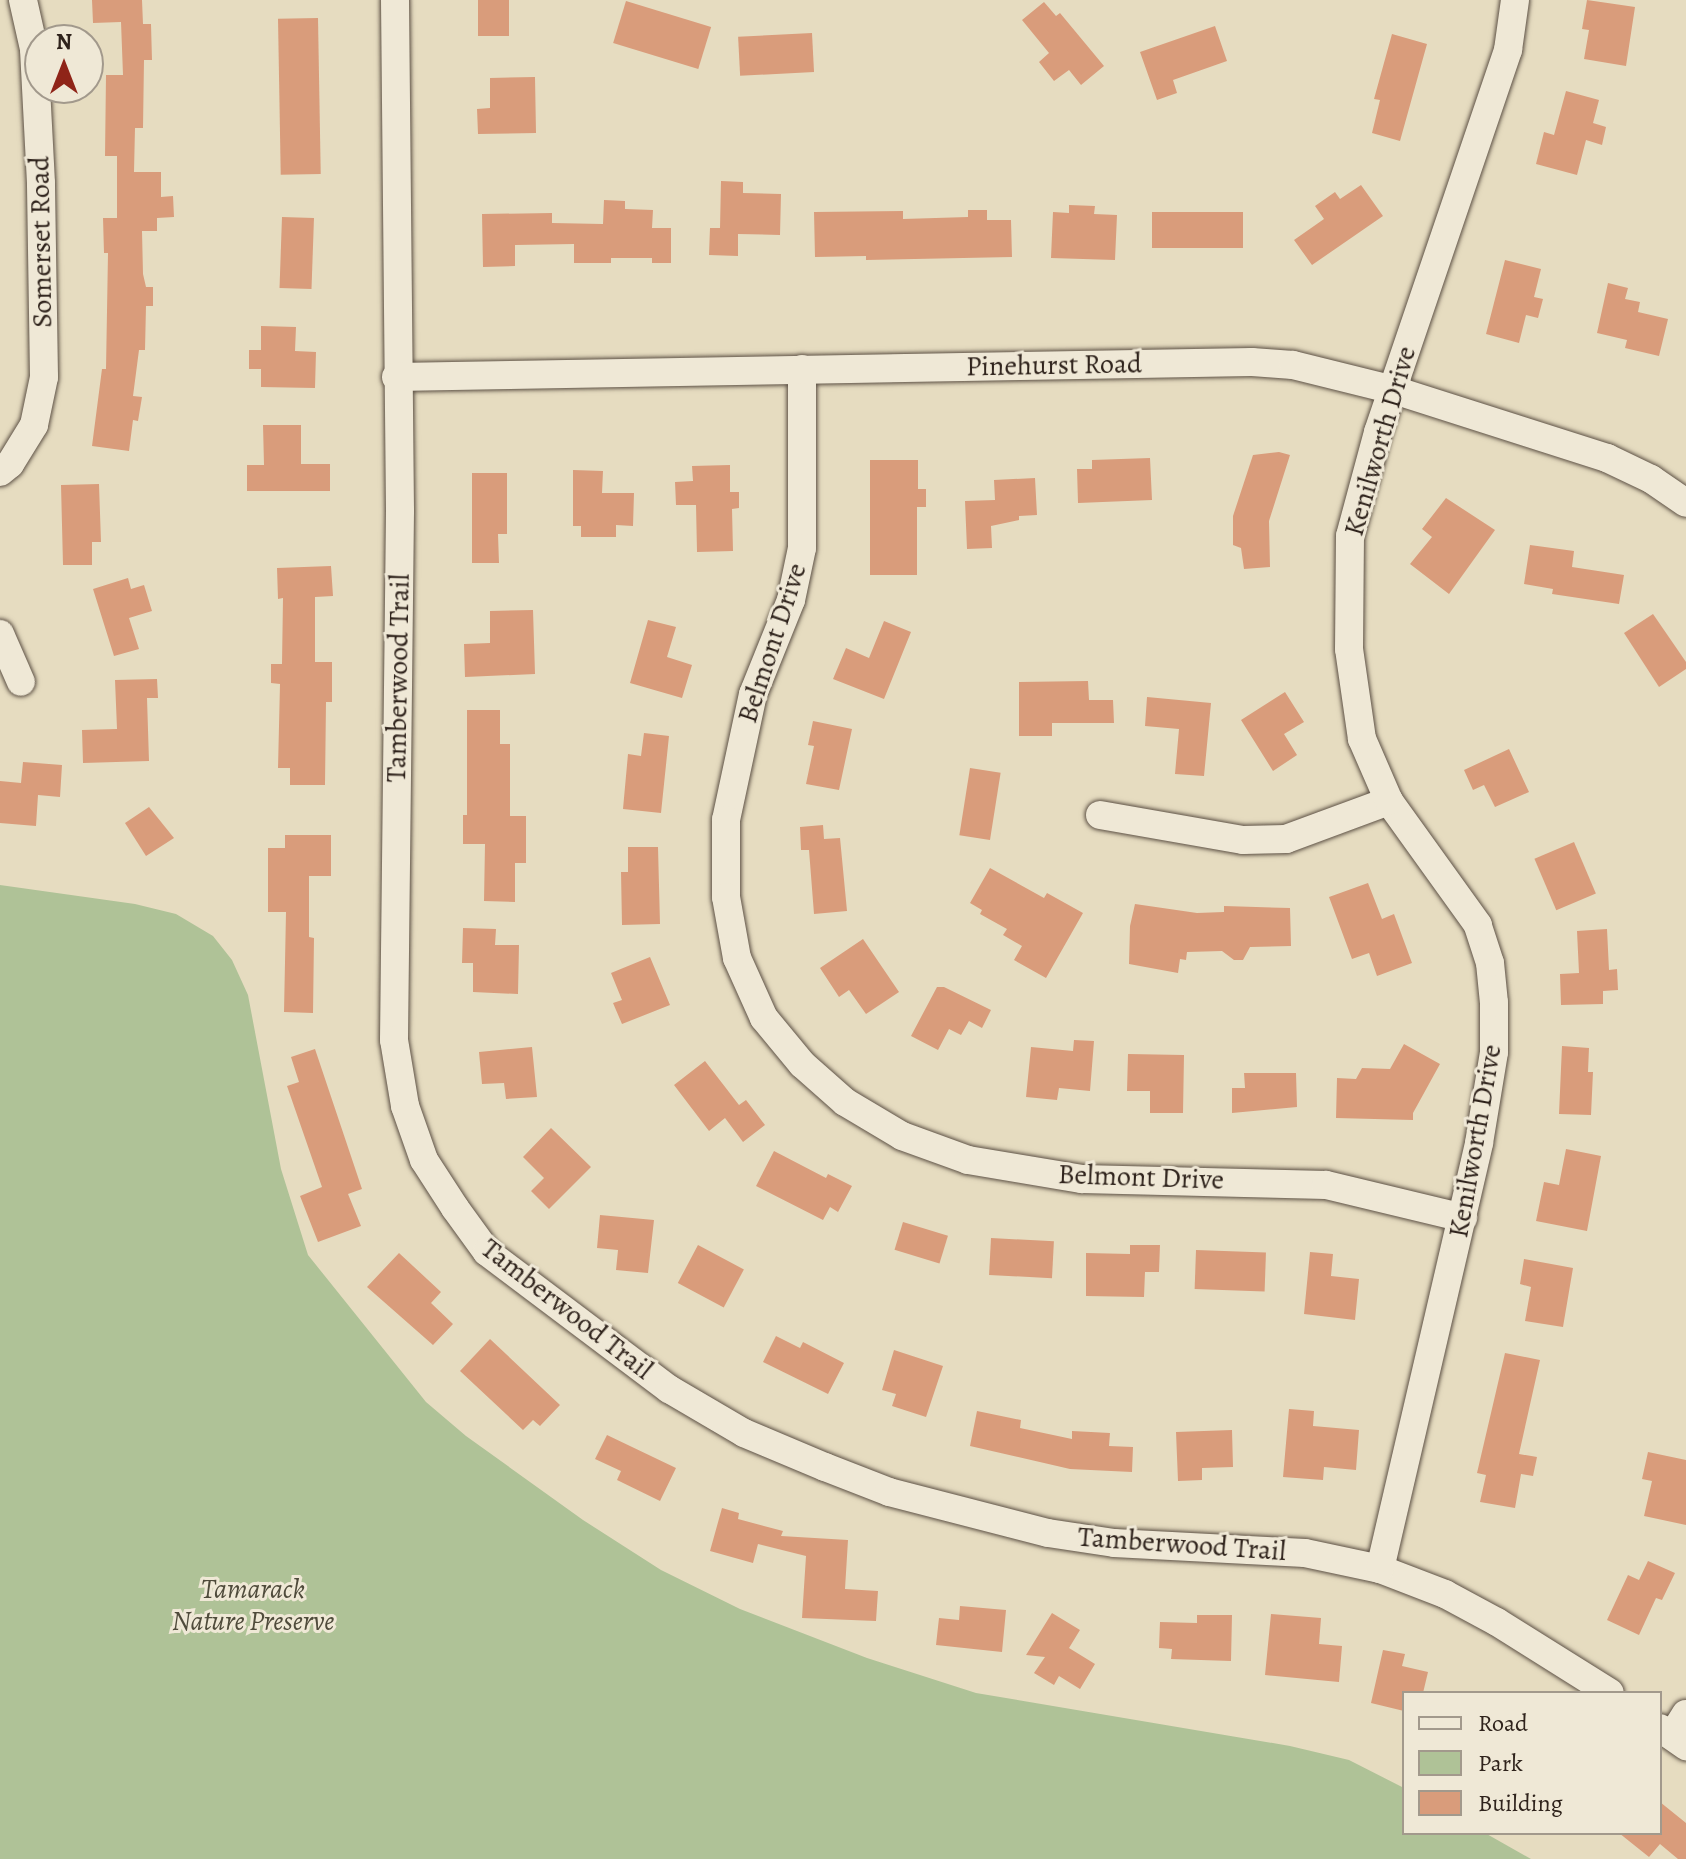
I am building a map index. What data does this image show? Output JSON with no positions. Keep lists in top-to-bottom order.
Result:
{
  "streets": {
    "street": [
      "Somerset Road",
      "Pinehurst Road",
      "Kenilworth Drive",
      "Belmont Drive",
      "Tamberwood Trail"
    ]
  },
  "crossings": [
    ["Pinehurst Road", "Kenilworth Drive"],
    ["Pinehurst Road", "Belmont Drive"],
    ["Pinehurst Road", "Tamberwood Trail"],
    ["Kenilworth Drive", "Belmont Drive"],
    ["Kenilworth Drive", "Tamberwood Trail"]
  ],
  "parks": ["Tamarack Nature Preserve"],
  "legend": ["Road", "Park", "Building"],
  "north": "top"
}
